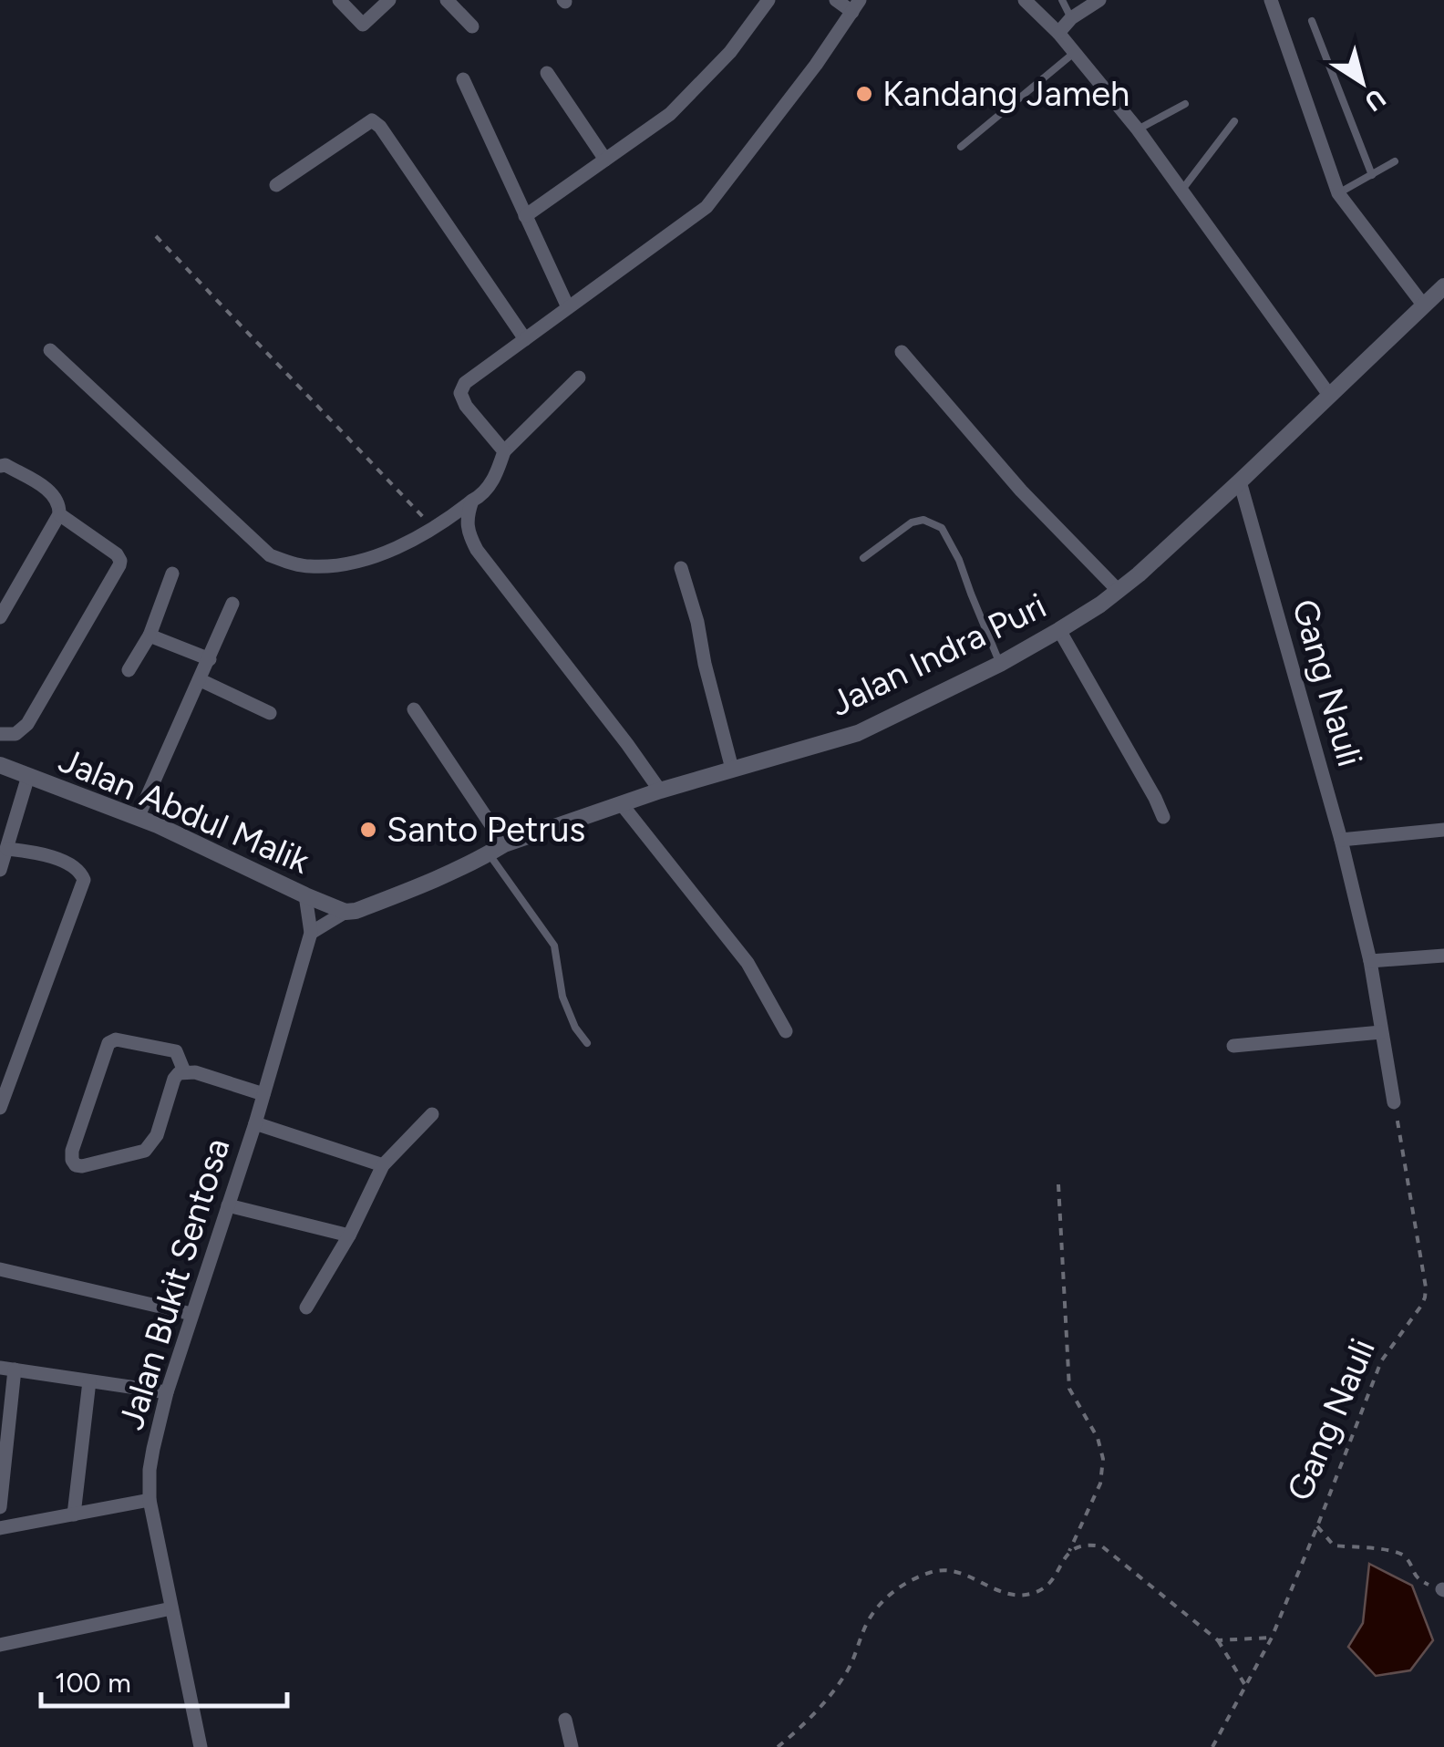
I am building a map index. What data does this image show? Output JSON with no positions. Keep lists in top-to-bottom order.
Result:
{
  "streets": {
    "street": [
      "Jalan Indra Puri",
      "Gang Nauli",
      "Jalan Abdul Malik",
      "Jalan Bukit Sentosa"
    ]
  },
  "crossings": [
    ["Jalan Indra Puri", "Gang Nauli"],
    ["Jalan Indra Puri", "Jalan Abdul Malik"],
    ["Jalan Indra Puri", "Jalan Bukit Sentosa"],
    ["Jalan Abdul Malik", "Jalan Bukit Sentosa"]
  ],
  "places": ["Kandang Jameh", "Santo Petrus"],
  "scale_bar": "100 m",
  "north": "bottom right"
}
